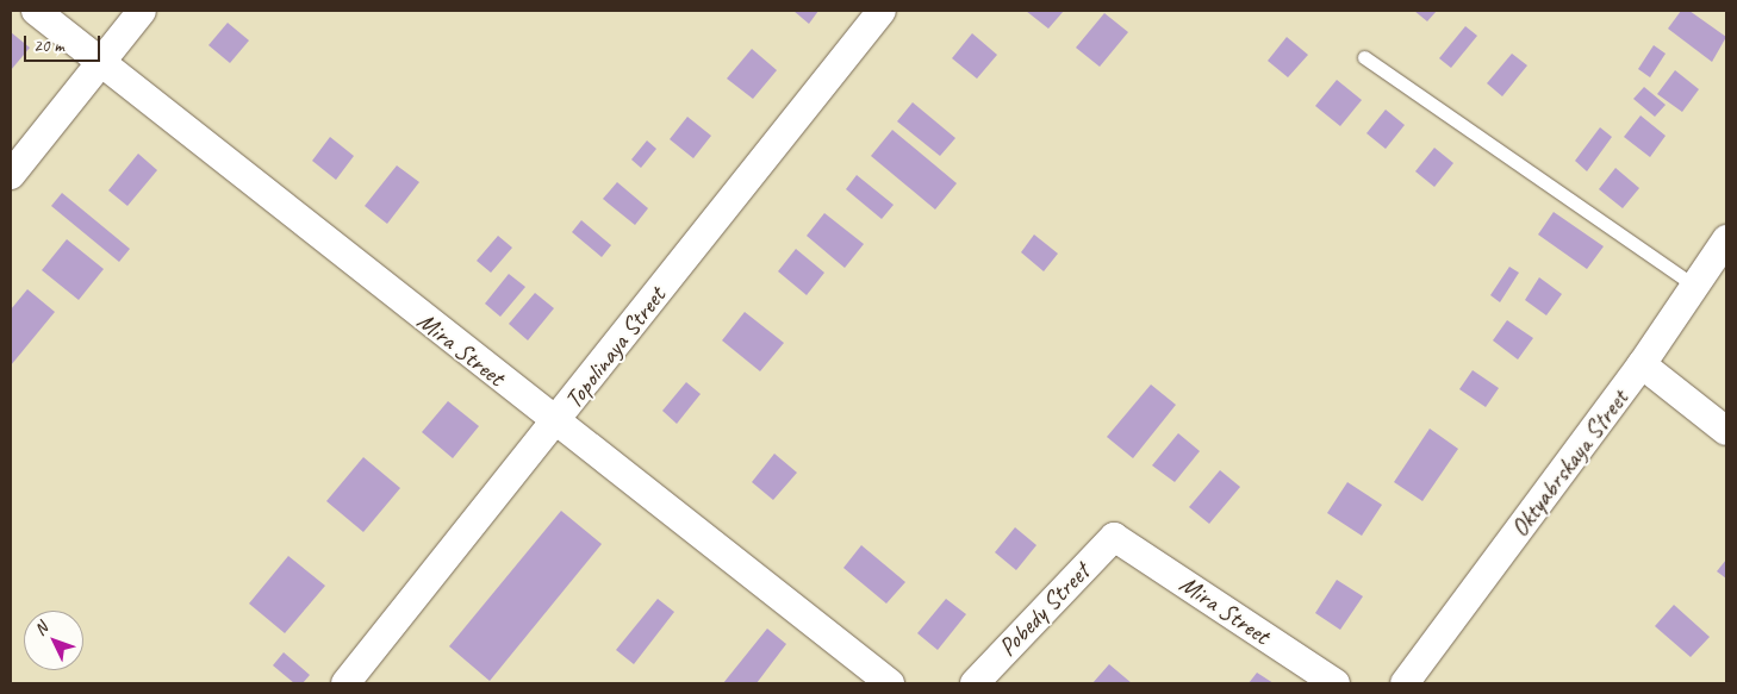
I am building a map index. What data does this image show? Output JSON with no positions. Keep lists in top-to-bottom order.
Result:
{
  "streets": {
    "street": [
      "Topolinaya Street",
      "Mira Street",
      "Oktyabrskaya Street",
      "Pobedy Street"
    ]
  },
  "crossings": [
    ["Topolinaya Street", "Mira Street"],
    ["Mira Street", "Pobedy Street"]
  ],
  "scale_bar": "20 m",
  "north": "top left"
}
